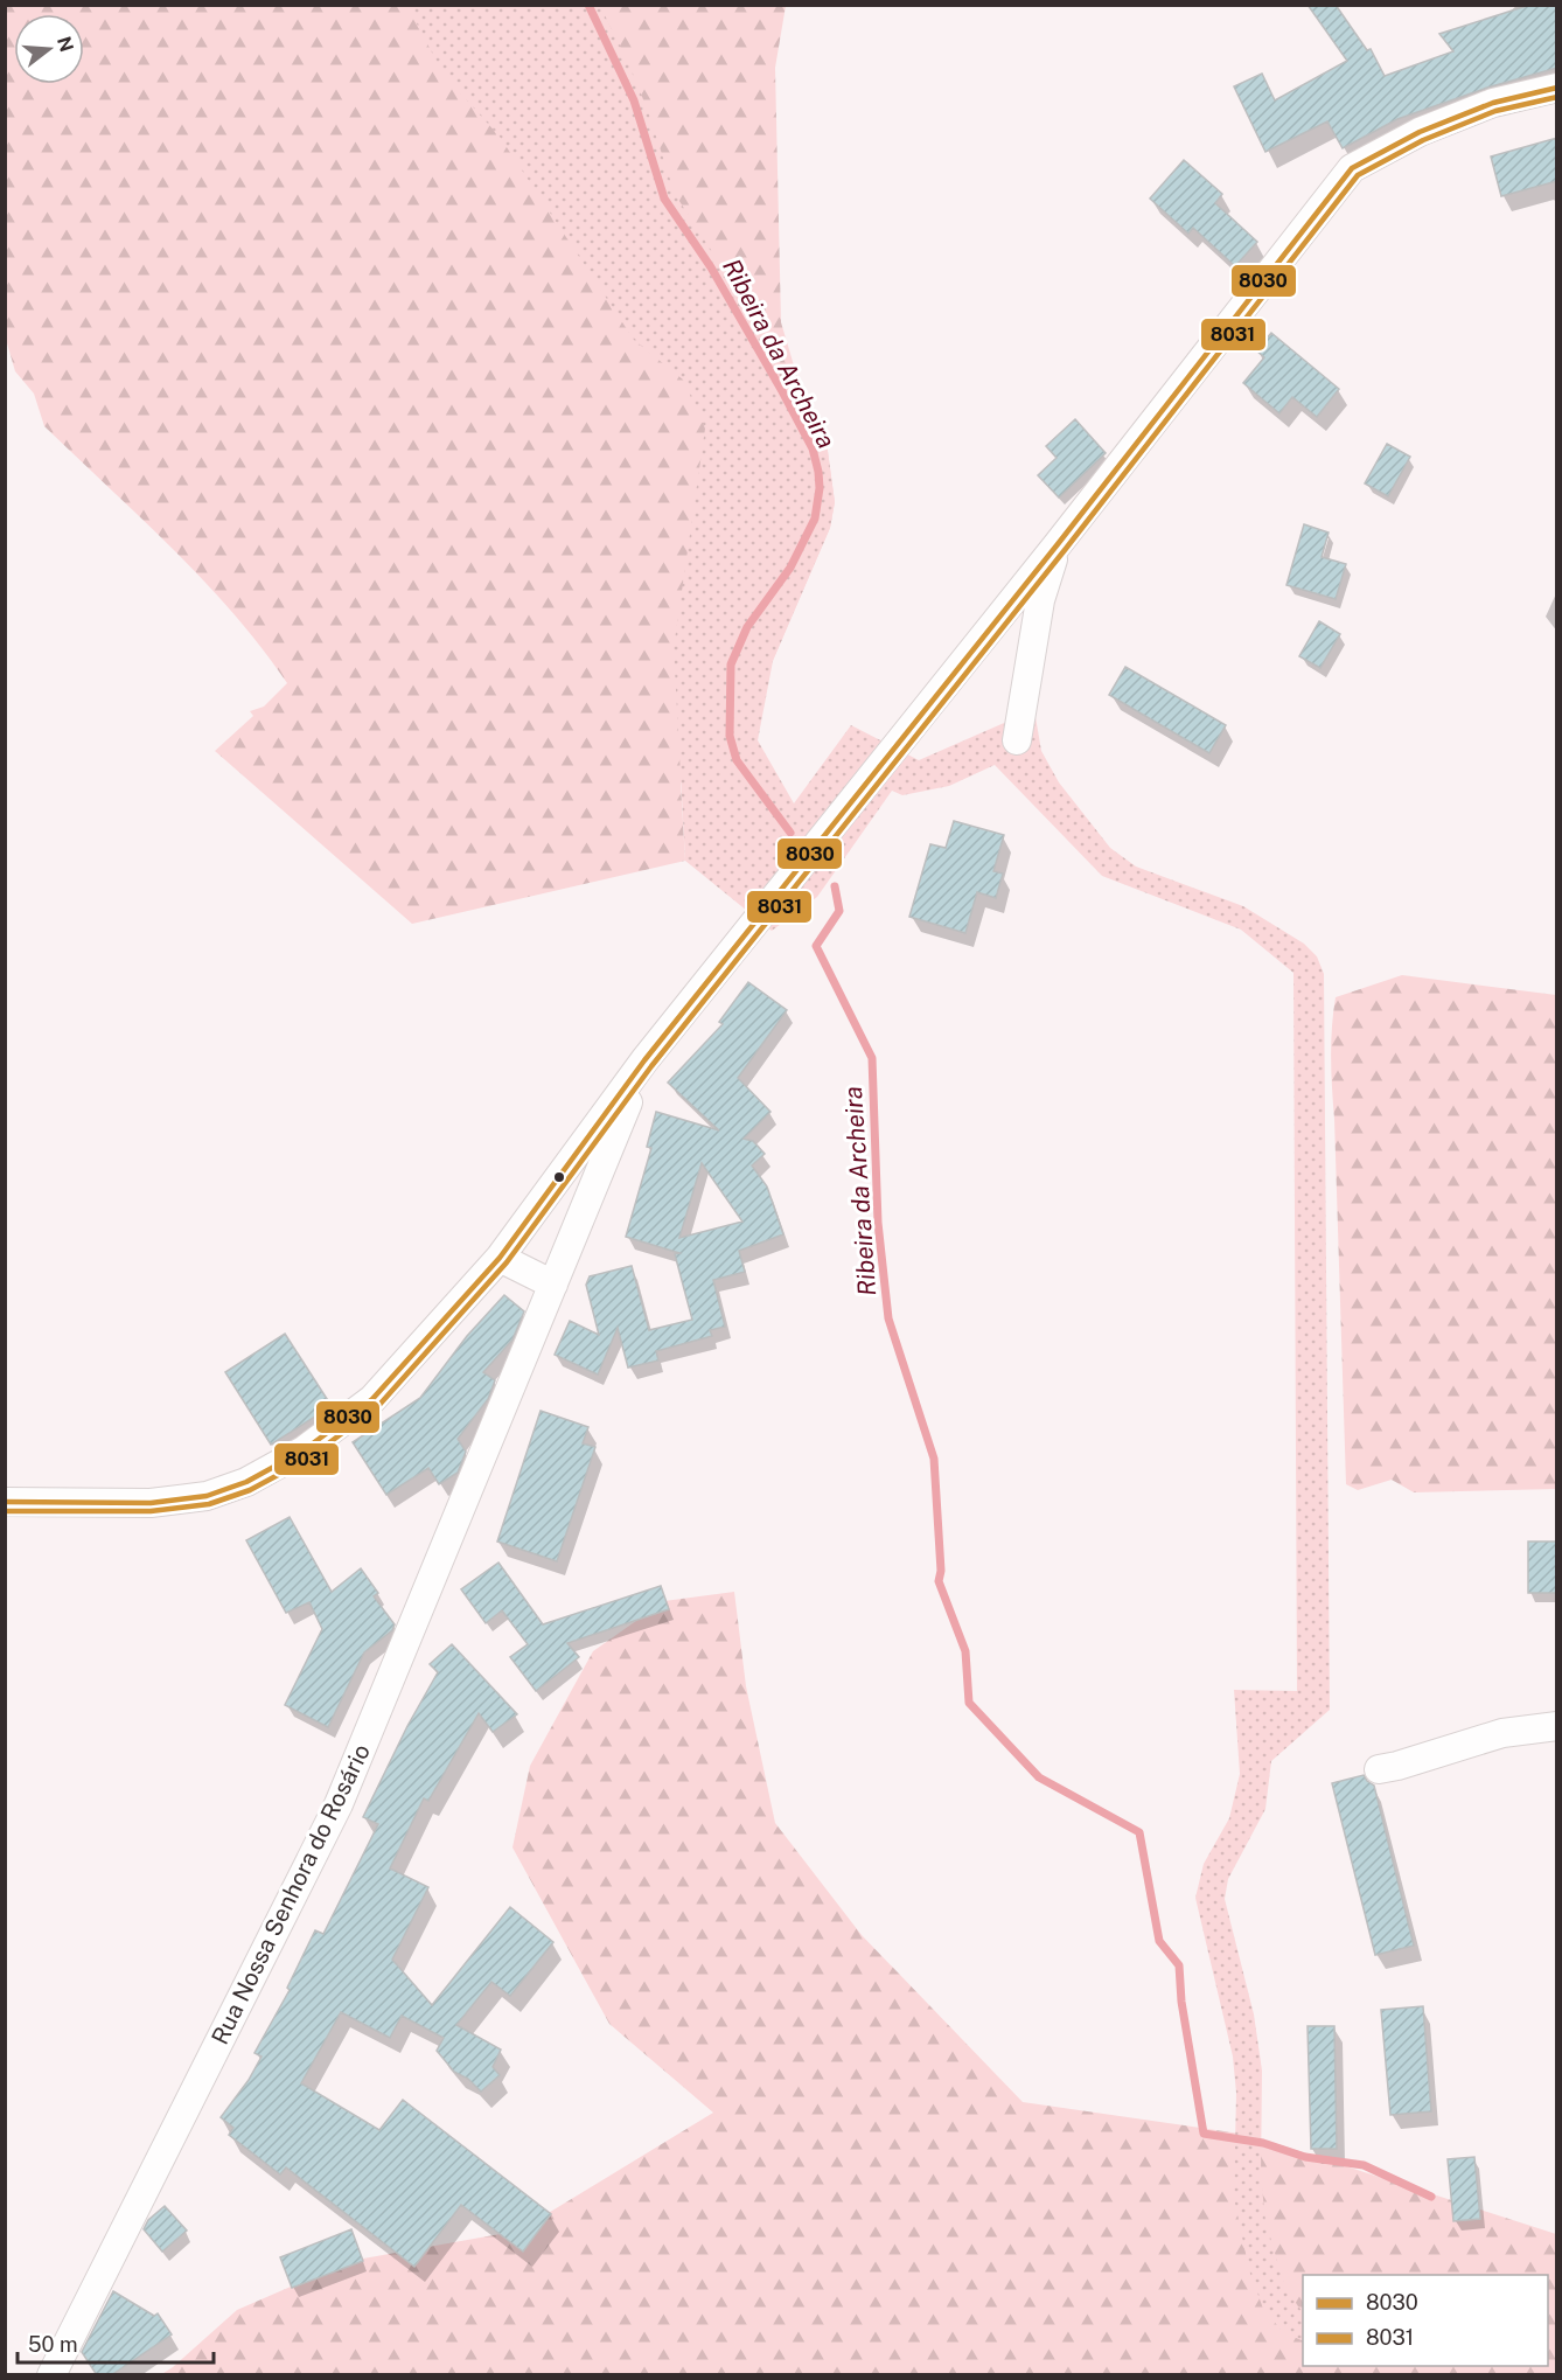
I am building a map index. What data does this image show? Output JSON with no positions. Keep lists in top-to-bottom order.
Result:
{
  "streets": {
    "street": ["Rua Nossa Senhora do Rosário"]
  },
  "water": ["Ribeira da Archeira"],
  "lines": ["transit line 8030", "transit line 8031"],
  "legend": ["8030", "8031"],
  "scale_bar": "50 m",
  "north": "right"
}
